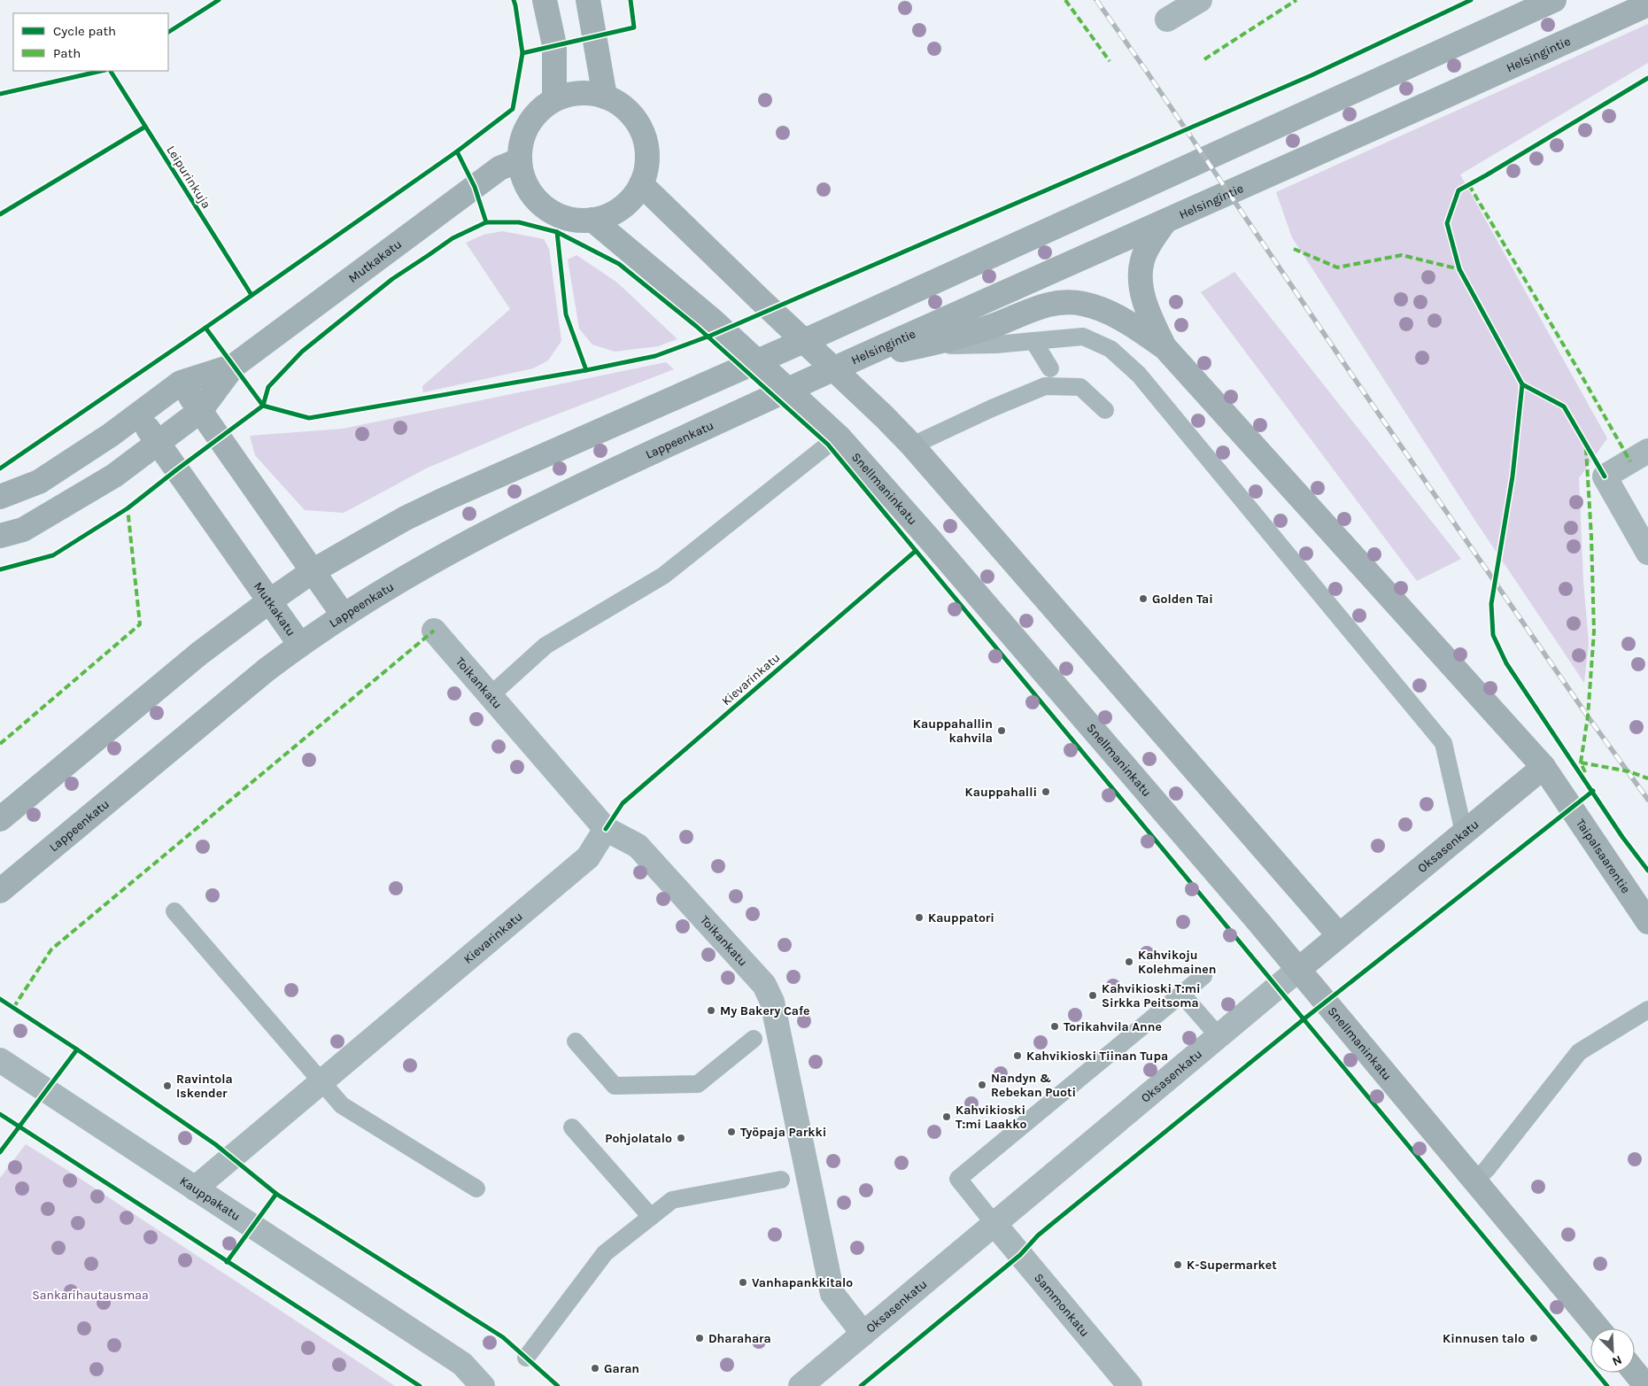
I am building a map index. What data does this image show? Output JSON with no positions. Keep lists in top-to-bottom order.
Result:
{
  "streets": {
    "main road": [
      "Helsingintie",
      "Mutkakatu",
      "Lappeenkatu",
      "Snellmaninkatu",
      "Oksasenkatu",
      "Taipalsaarentie"
    ],
    "street": [
      "Kievarinkatu",
      "Toikankatu",
      "Kauppakatu",
      "Sammonkatu"
    ],
    "cycle path": ["Leipurinkuja"]
  },
  "crossings": [
    ["Helsingintie", "Lappeenkatu"],
    ["Mutkakatu", "Lappeenkatu"],
    ["Mutkakatu", "Snellmaninkatu"],
    ["Snellmaninkatu", "Oksasenkatu"],
    ["Kievarinkatu", "Toikankatu"],
    ["Kievarinkatu", "Kauppakatu"],
    ["Toikankatu", "Oksasenkatu"],
    ["Oksasenkatu", "Taipalsaarentie"],
    ["Oksasenkatu", "Sammonkatu"]
  ],
  "parks": ["Sankarihautausmaa"],
  "places": [
    "Golden Tai",
    "Kauppahallin kahvila",
    "Kauppahalli",
    "Kauppatori",
    "Kahvikoju Kolehmainen",
    "Kahvikioski T:mi Sirkka Peitsoma",
    "My Bakery Cafe",
    "Torikahvila Anne",
    "Kahvikioski Tiinan Tupa",
    "Nandyn & Rebekan Puoti",
    "Ravintola Iskender",
    "Kahvikioski T:mi Laakko",
    "Työpaja Parkki",
    "Pohjolatalo",
    "K-Supermarket",
    "Vanhapankkitalo",
    "Dharahara",
    "Kinnusen talo",
    "Garan"
  ],
  "legend": ["Cycle path", "Path"],
  "north": "bottom right"
}
